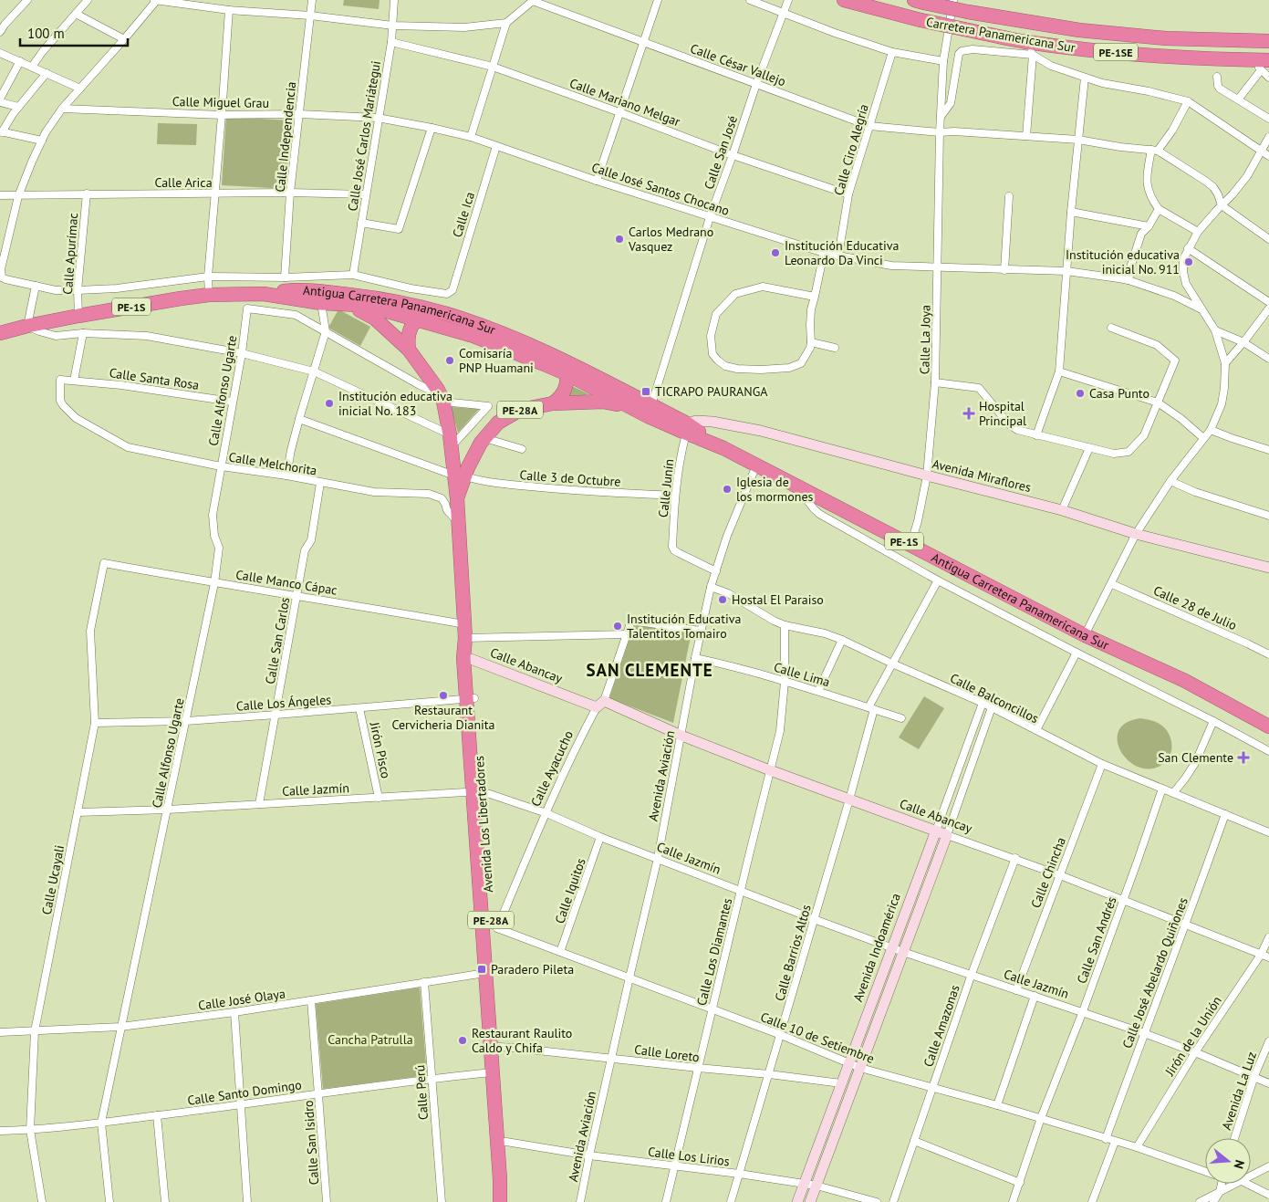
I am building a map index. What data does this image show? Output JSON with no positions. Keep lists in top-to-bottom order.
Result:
{
  "streets": {
    "highway": [
      "Carretera Panamericana Sur",
      "PE-1SE",
      "PE-1S",
      "Antigua Carretera Panamericana Sur",
      "PE-28A",
      "Avenida Los Libertadores"
    ],
    "street": [
      "Calle César Vallejo",
      "Calle Miguel Grau",
      "Calle Mariano Melgar",
      "Calle José Carlos Mariátegui",
      "Calle Independencia",
      "Calle Ciro Alegría",
      "Calle San José",
      "Calle Arica",
      "Calle José Santos Chocano",
      "Calle Ica",
      "Calle Apurímac",
      "Calle La Joya",
      "Calle Santa Rosa",
      "Calle Alfonso Ugarte",
      "Calle Melchorita",
      "Avenida Miraflores",
      "Calle 3 de Octubre",
      "Calle Junín",
      "Calle Manco Cápac",
      "Calle 28 de Julio",
      "Calle San Carlos",
      "Calle Abancay",
      "Calle Lima",
      "Calle Balconcillos",
      "Calle Los Ángeles",
      "Jirón Pisco",
      "Calle Ayacucho",
      "Avenida Aviación",
      "Calle Jazmín",
      "Calle Chincha",
      "Calle Ucayali",
      "Calle Iquitos",
      "Calle San Andrés",
      "Avenida Indoamérica",
      "Calle Los Diamantes",
      "Calle Barrios Altos",
      "Calle José Abelardo Quiñones",
      "Calle José Olaya",
      "Calle Amazonas",
      "Jirón de la Unión",
      "Calle 10 de Setiembre",
      "Calle Loreto",
      "Avenida La Luz",
      "Calle Santo Domingo",
      "Calle Perú",
      "Calle San Isidro",
      "Calle Los Lirios"
    ]
  },
  "crossings": [
    ["Calle César Vallejo", "Calle Ciro Alegría"],
    ["Calle César Vallejo", "Calle San José"],
    ["Calle César Vallejo", "Calle La Joya"],
    ["Calle Miguel Grau", "Calle José Carlos Mariátegui"],
    ["Calle Miguel Grau", "Calle Independencia"],
    ["Calle Miguel Grau", "Calle José Santos Chocano"],
    ["Calle Mariano Melgar", "Calle José Carlos Mariátegui"],
    ["Calle Mariano Melgar", "Calle Ciro Alegría"],
    ["Calle Mariano Melgar", "Calle San José"],
    ["Calle José Carlos Mariátegui", "Calle Arica"],
    ["Calle José Carlos Mariátegui", "Calle José Santos Chocano"],
    ["Calle José Carlos Mariátegui", "Calle Ica"],
    ["Calle Independencia", "Calle Arica"],
    ["Calle Ciro Alegría", "Calle José Santos Chocano"],
    ["Calle San José", "Calle José Santos Chocano"],
    ["Calle San José", "Antigua Carretera Panamericana Sur"],
    ["Calle Arica", "Calle Apurímac"],
    ["Calle José Santos Chocano", "Calle Ica"],
    ["Calle José Santos Chocano", "Calle La Joya"],
    ["Calle Apurímac", "Antigua Carretera Panamericana Sur"],
    ["Antigua Carretera Panamericana Sur", "Calle La Joya"],
    ["Antigua Carretera Panamericana Sur", "PE-28A"],
    ["Antigua Carretera Panamericana Sur", "Avenida Miraflores"],
    ["Antigua Carretera Panamericana Sur", "Calle Junín"],
    ["Antigua Carretera Panamericana Sur", "Avenida Aviación"],
    ["Antigua Carretera Panamericana Sur", "Avenida Los Libertadores"],
    ["Calle La Joya", "Avenida Miraflores"],
    ["Calle Santa Rosa", "Calle Alfonso Ugarte"],
    ["Calle Santa Rosa", "Calle Melchorita"],
    ["Calle Alfonso Ugarte", "Calle Melchorita"],
    ["Calle Alfonso Ugarte", "Calle Manco Cápac"],
    ["Calle Alfonso Ugarte", "Calle Los Ángeles"],
    ["Calle Alfonso Ugarte", "Calle Jazmín"],
    ["Calle Alfonso Ugarte", "Calle José Olaya"],
    ["Calle Alfonso Ugarte", "Calle Santo Domingo"],
    ["PE-28A", "Calle 3 de Octubre"],
    ["PE-28A", "Avenida Los Libertadores"],
    ["Calle Melchorita", "Calle San Carlos"],
    ["Calle Melchorita", "Avenida Los Libertadores"],
    ["Avenida Miraflores", "Calle Junín"],
    ["Calle 3 de Octubre", "Calle Junín"],
    ["Calle 3 de Octubre", "Avenida Los Libertadores"],
    ["Calle Junín", "Avenida Aviación"],
    ["Calle Manco Cápac", "Calle San Carlos"],
    ["Calle Manco Cápac", "Avenida Los Libertadores"],
    ["Calle Manco Cápac", "Calle Ucayali"],
    ["Calle San Carlos", "Calle Los Ángeles"],
    ["Calle San Carlos", "Calle Jazmín"],
    ["Calle Abancay", "Calle Ayacucho"],
    ["Calle Abancay", "Avenida Aviación"],
    ["Calle Abancay", "Avenida Los Libertadores"],
    ["Calle Abancay", "Calle Chincha"],
    ["Calle Abancay", "Calle San Andrés"],
    ["Calle Abancay", "Avenida Indoamérica"],
    ["Calle Abancay", "Calle Los Diamantes"],
    ["Calle Abancay", "Calle Barrios Altos"],
    ["Calle Abancay", "Calle José Abelardo Quiñones"],
    ["Calle Abancay", "Calle Amazonas"],
    ["Calle Abancay", "Jirón de la Unión"],
    ["Calle Lima", "Avenida Aviación"],
    ["Calle Lima", "Calle Los Diamantes"],
    ["Calle Lima", "Calle Barrios Altos"],
    ["Calle Balconcillos", "Avenida Aviación"],
    ["Calle Balconcillos", "Calle Chincha"],
    ["Calle Balconcillos", "Calle San Andrés"],
    ["Calle Balconcillos", "Avenida Indoamérica"],
    ["Calle Balconcillos", "Calle Los Diamantes"],
    ["Calle Balconcillos", "Calle Barrios Altos"],
    ["Calle Balconcillos", "Calle José Abelardo Quiñones"],
    ["Calle Los Ángeles", "Jirón Pisco"],
    ["Calle Los Ángeles", "Avenida Los Libertadores"],
    ["Calle Los Ángeles", "Calle Ucayali"],
    ["Jirón Pisco", "Calle Jazmín"],
    ["Calle Ayacucho", "Avenida Aviación"],
    ["Calle Ayacucho", "Calle Jazmín"],
    ["Calle Ayacucho", "Avenida Los Libertadores"],
    ["Calle Ayacucho", "Calle 10 de Setiembre"],
    ["Avenida Aviación", "Calle Jazmín"],
    ["Avenida Aviación", "Calle 10 de Setiembre"],
    ["Avenida Aviación", "Calle Loreto"],
    ["Avenida Aviación", "Calle Los Lirios"],
    ["Calle Jazmín", "Avenida Los Libertadores"],
    ["Calle Jazmín", "Calle Chincha"],
    ["Calle Jazmín", "Calle Ucayali"],
    ["Calle Jazmín", "Calle Iquitos"],
    ["Calle Jazmín", "Calle San Andrés"],
    ["Calle Jazmín", "Avenida Indoamérica"],
    ["Calle Jazmín", "Calle Los Diamantes"],
    ["Calle Jazmín", "Calle Barrios Altos"],
    ["Calle Jazmín", "Calle José Abelardo Quiñones"],
    ["Calle Jazmín", "Calle Amazonas"],
    ["Calle Jazmín", "Jirón de la Unión"],
    ["Calle Jazmín", "Avenida La Luz"],
    ["Avenida Los Libertadores", "Calle José Olaya"],
    ["Avenida Los Libertadores", "Calle 10 de Setiembre"],
    ["Avenida Los Libertadores", "Calle Loreto"],
    ["Avenida Los Libertadores", "Calle Santo Domingo"],
    ["Avenida Los Libertadores", "Calle Los Lirios"],
    ["Calle Ucayali", "Calle José Olaya"],
    ["Calle Ucayali", "Calle Santo Domingo"],
    ["Calle Iquitos", "Calle 10 de Setiembre"],
    ["Calle San Andrés", "Calle 10 de Setiembre"],
    ["Avenida Indoamérica", "Calle 10 de Setiembre"],
    ["Avenida Indoamérica", "Calle Loreto"],
    ["Avenida Indoamérica", "Calle Los Lirios"],
    ["Calle Los Diamantes", "Calle 10 de Setiembre"],
    ["Calle Los Diamantes", "Calle Loreto"],
    ["Calle Los Diamantes", "Calle Los Lirios"],
    ["Calle Barrios Altos", "Calle 10 de Setiembre"],
    ["Calle Barrios Altos", "Calle Loreto"],
    ["Calle Barrios Altos", "Calle Los Lirios"],
    ["Calle José Abelardo Quiñones", "Calle 10 de Setiembre"],
    ["Calle José Olaya", "Calle Perú"],
    ["Calle José Olaya", "Calle San Isidro"],
    ["Calle Amazonas", "Calle 10 de Setiembre"],
    ["Jirón de la Unión", "Calle 10 de Setiembre"],
    ["Calle Santo Domingo", "Calle Perú"],
    ["Calle Santo Domingo", "Calle San Isidro"]
  ],
  "districts": ["SAN CLEMENTE"],
  "parks": ["Cancha Patrulla"],
  "places": {
    "other": [
      "Carlos Medrano Vasquez",
      "Institución Educativa Leonardo Da Vinci",
      "Institución educativa inicial No. 911",
      "Comisaría PNP Huamani",
      "Casa Punto",
      "Institución educativa inicial No. 183",
      "Iglesia de los mormones",
      "Hostal El Paraiso",
      "Institución Educativa Talentitos Tomairo",
      "Restaurant Cervicheria Dianita",
      "Restaurant Raulito Caldo y Chifa"
    ],
    "transit": ["TICRAPO PAURANGA", "Paradero Pileta"],
    "health": ["Hospital Principal", "San Clemente"]
  },
  "scale_bar": "100 m",
  "north": "right"
}
